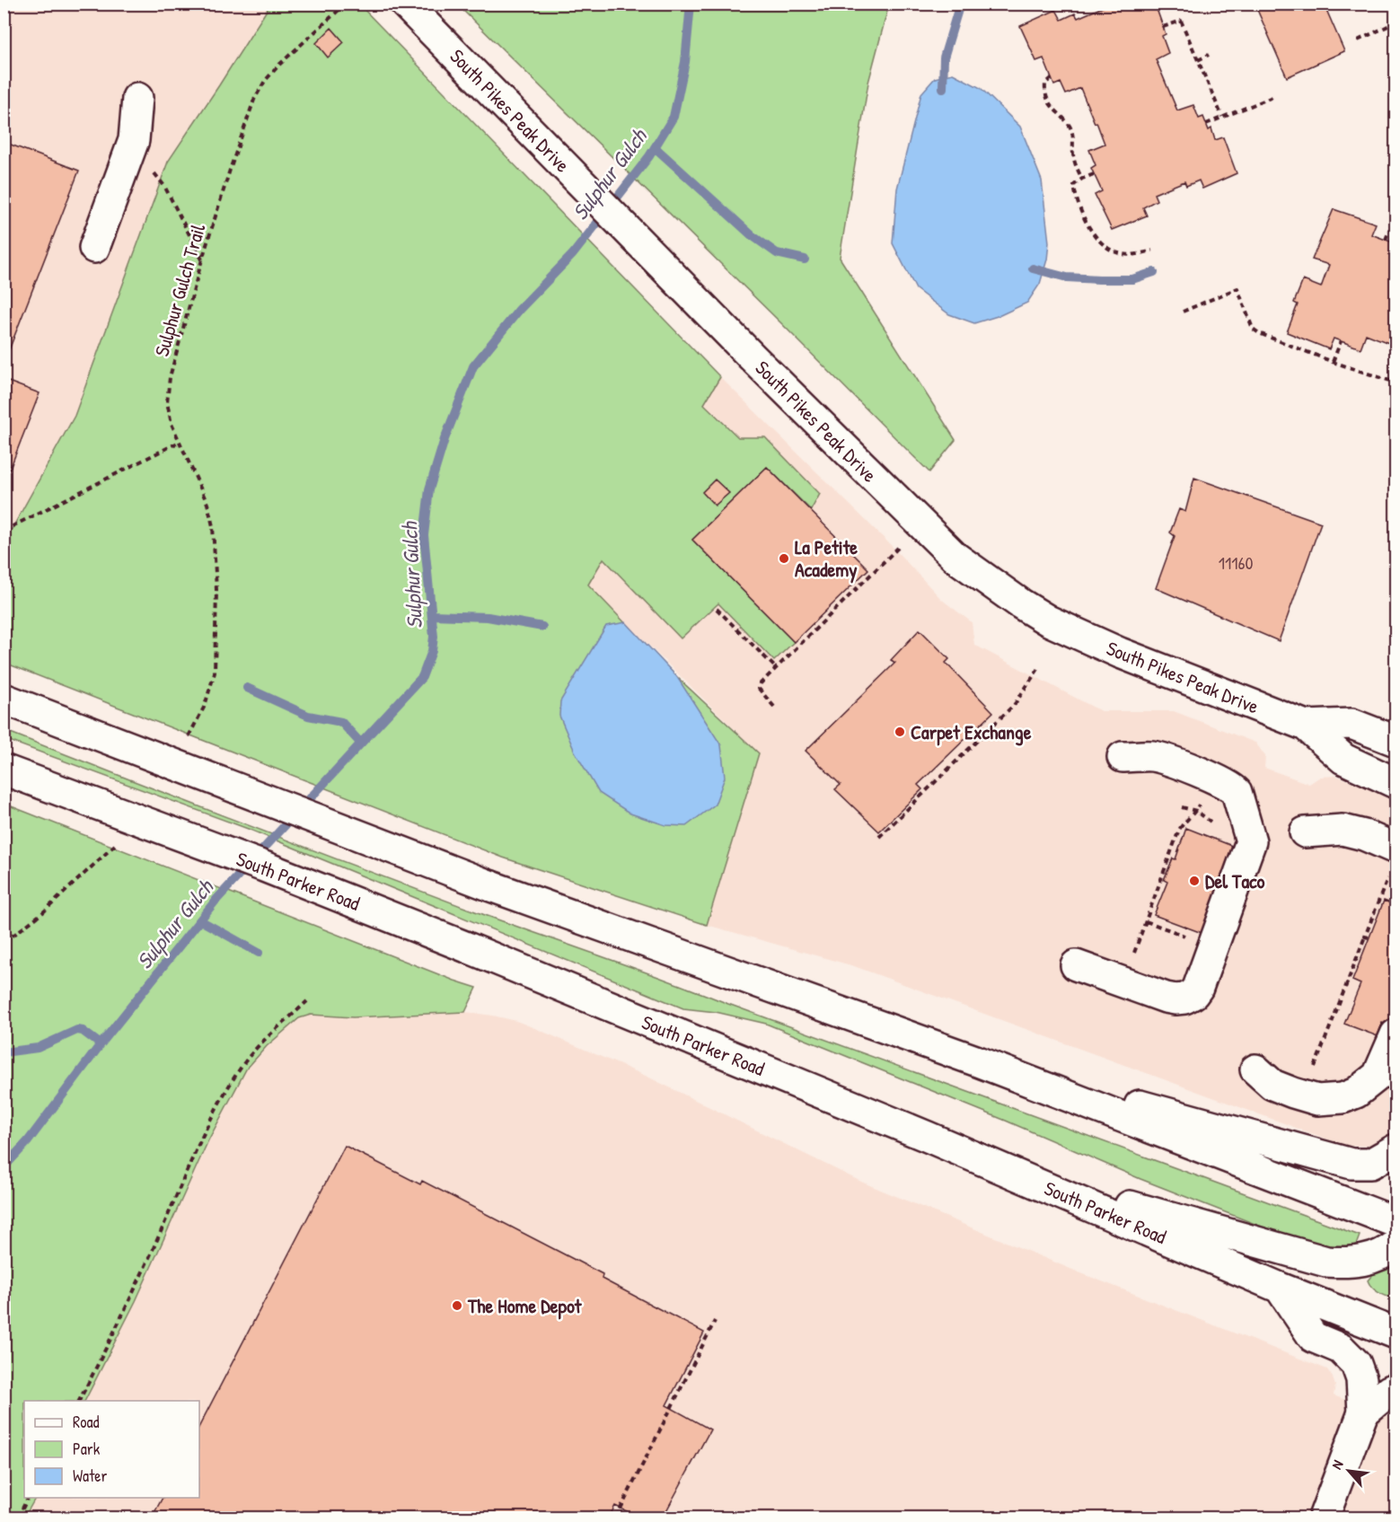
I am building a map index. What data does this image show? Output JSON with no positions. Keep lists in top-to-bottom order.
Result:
{
  "streets": {
    "main road": ["South Pikes Peak Drive", "South Parker Road"],
    "path": ["Sulphur Gulch Trail"]
  },
  "water": ["Sulphur Gulch"],
  "places": [
    "La Petite Academy",
    "Carpet Exchange",
    "Del Taco",
    "The Home Depot"
  ],
  "house_numbers": ["11160"],
  "legend": ["Road", "Park", "Water"],
  "north": "top left"
}
